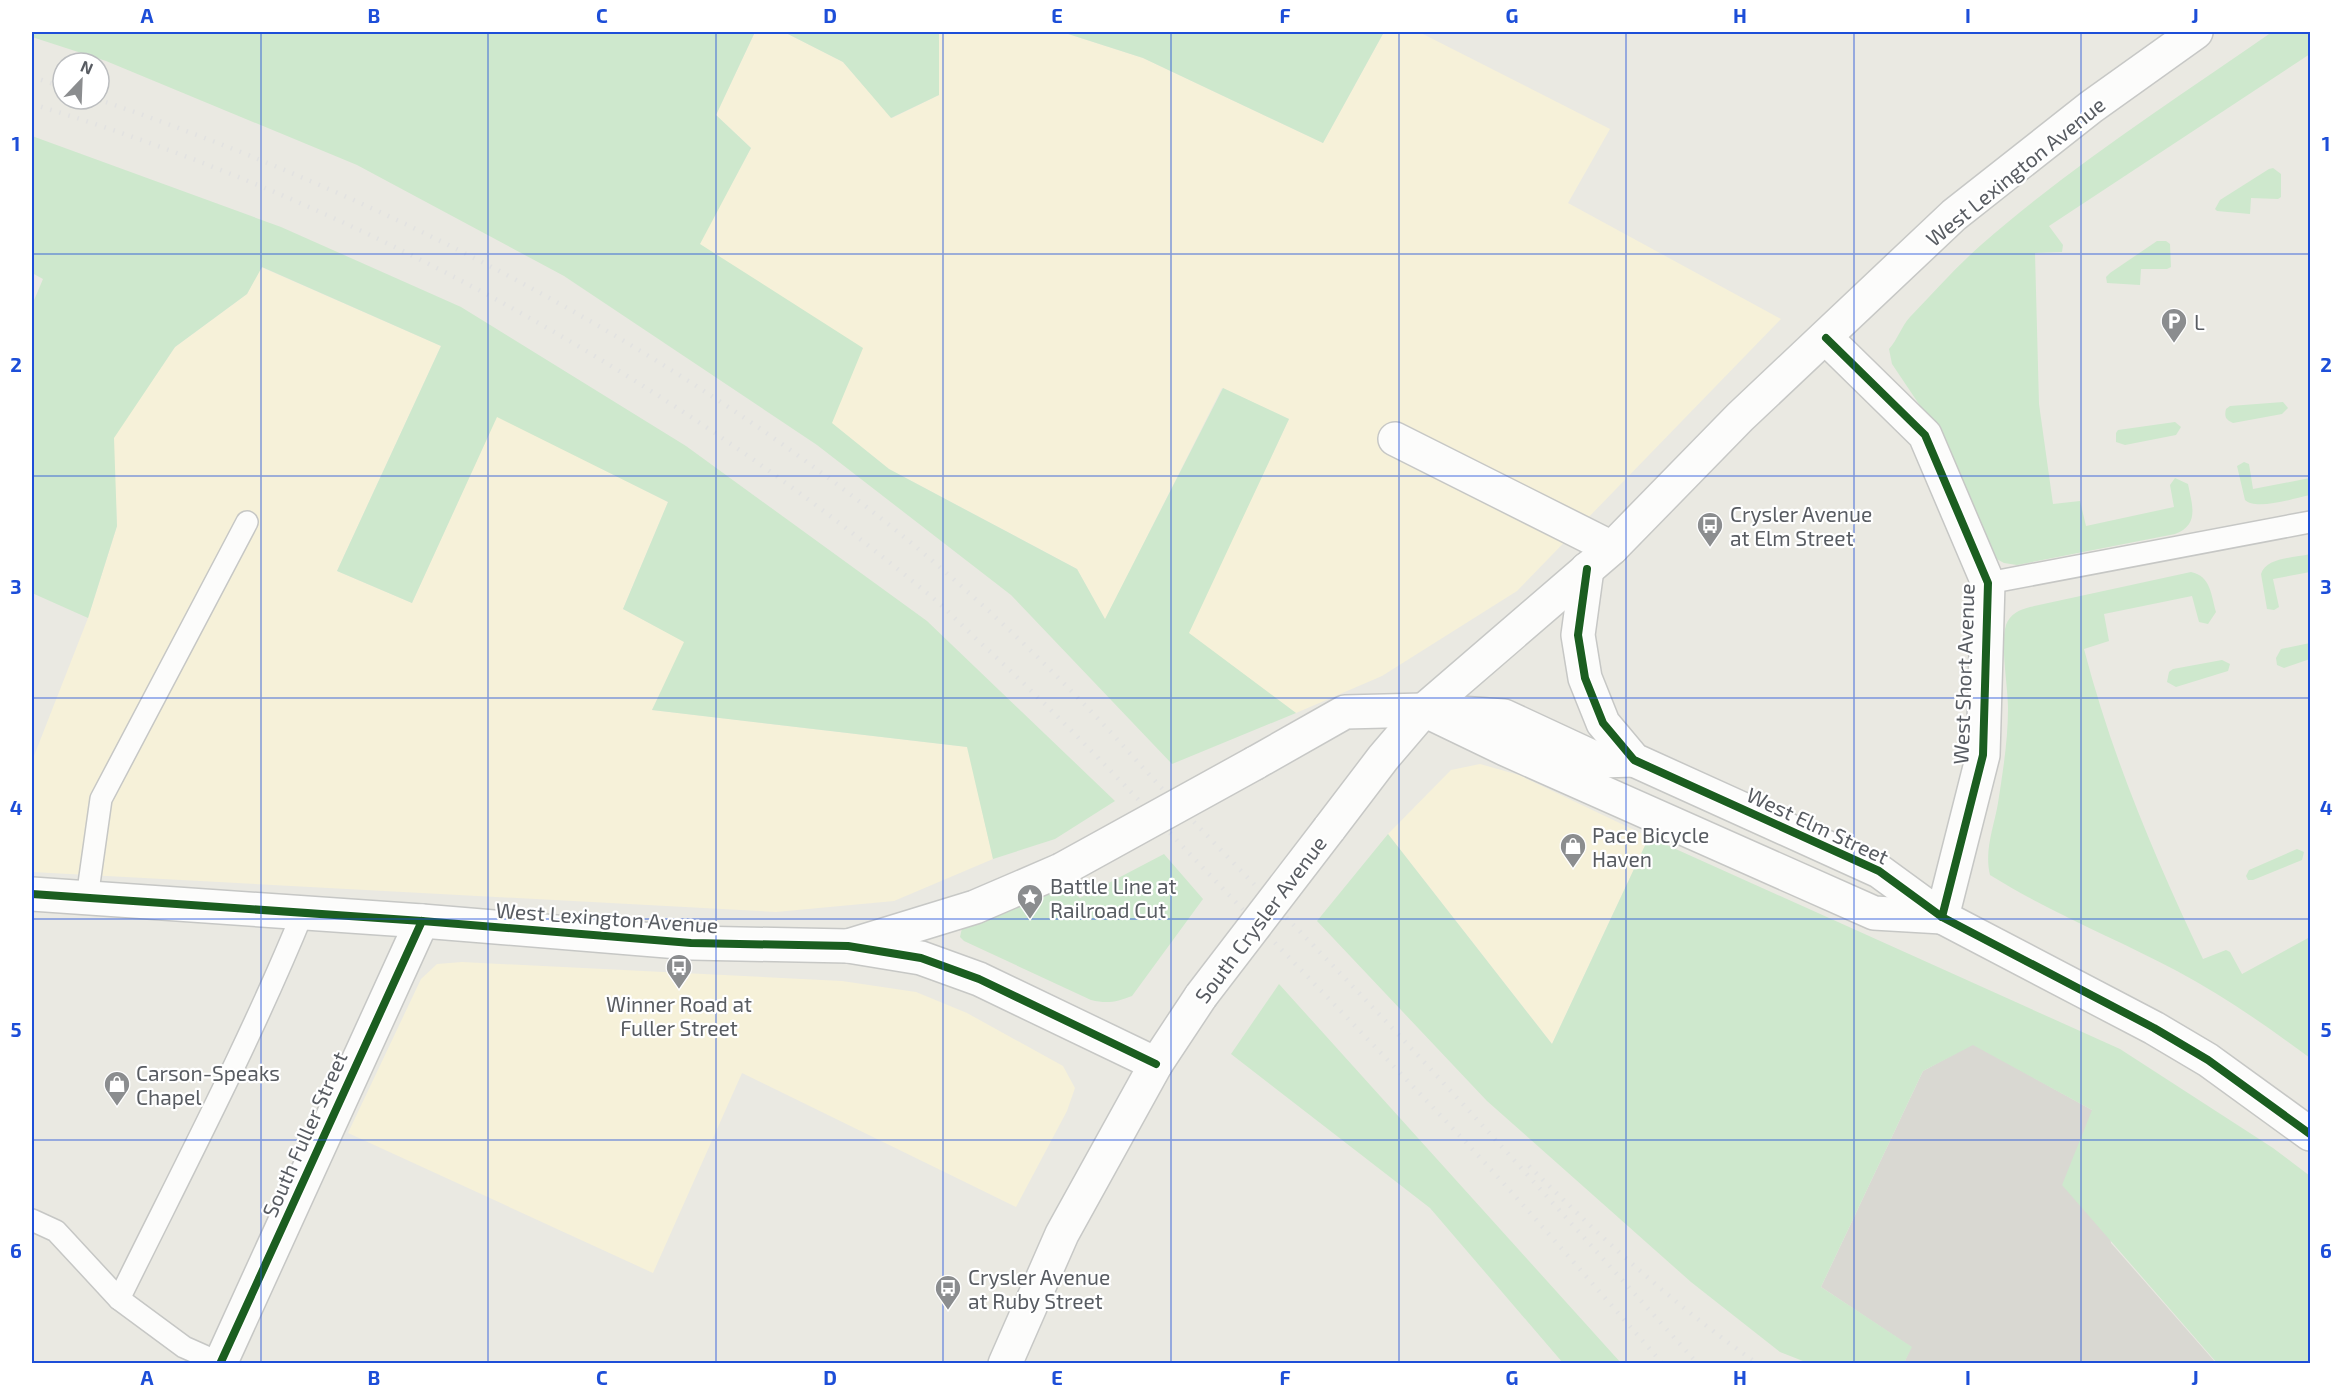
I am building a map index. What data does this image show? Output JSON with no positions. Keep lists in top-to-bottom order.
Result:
{
  "streets": {
    "street": [
      "West Lexington Avenue",
      "West Short Avenue",
      "West Elm Street",
      "South Crysler Avenue",
      "South Fuller Street"
    ]
  },
  "crossings": [
    ["West Lexington Avenue", "West Short Avenue"],
    ["West Lexington Avenue", "South Crysler Avenue"],
    ["West Lexington Avenue", "South Fuller Street"],
    ["West Short Avenue", "West Elm Street"],
    ["West Elm Street", "South Crysler Avenue"]
  ],
  "places": {
    "parking": ["L"],
    "bus stop": ["Crysler Avenue at Elm Street", "Winner Road at Fuller Street", "Crysler Avenue at Ruby Street"],
    "shop": ["Pace Bicycle Haven", "Carson-Speaks Chapel"],
    "place": ["Battle Line at Railroad Cut"]
  },
  "north": "top right",
  "grid": {
    "columns": [
      "A",
      "B",
      "C",
      "D",
      "E",
      "F",
      "G",
      "H",
      "I",
      "J"
    ],
    "rows": [
      "1",
      "2",
      "3",
      "4",
      "5",
      "6"
    ]
  }
}
